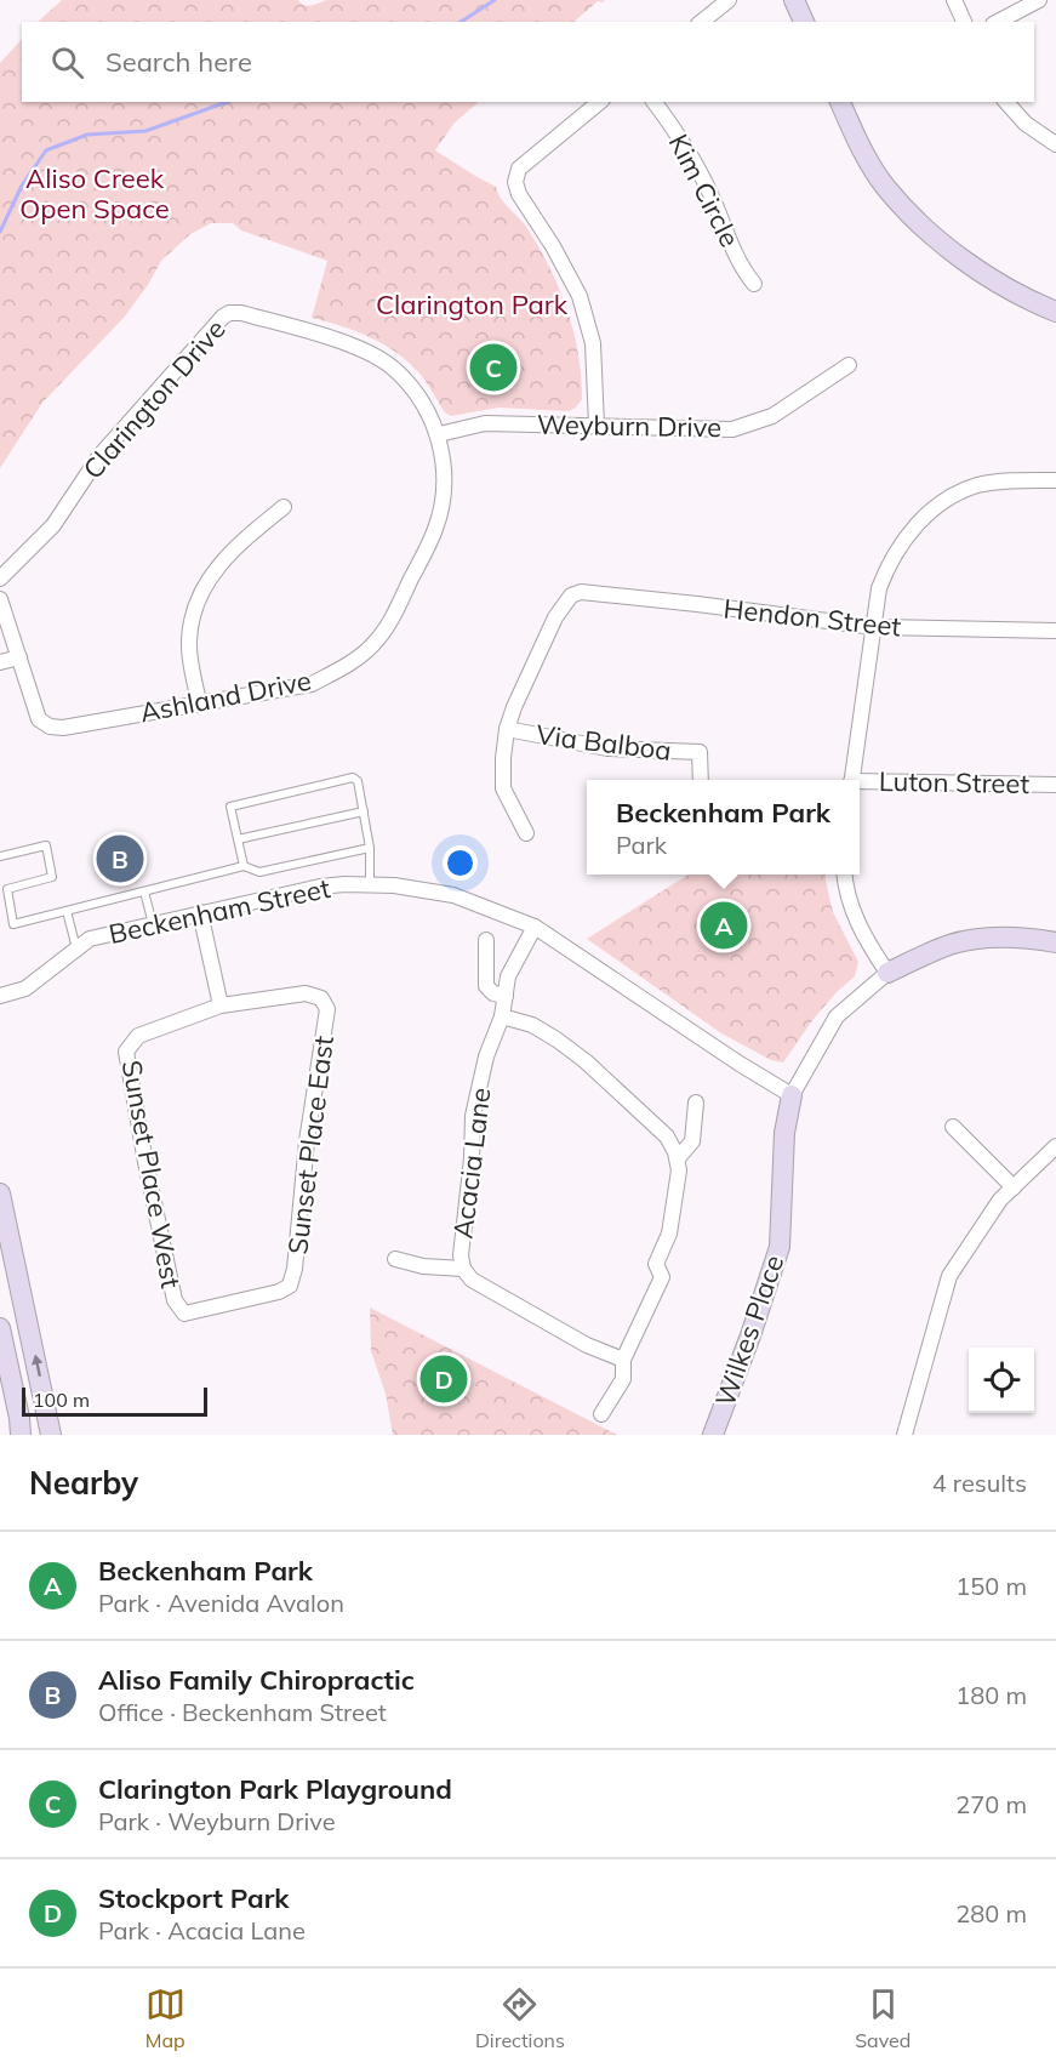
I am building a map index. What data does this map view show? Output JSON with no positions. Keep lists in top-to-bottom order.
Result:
{
  "streets": {
    "street": [
      "Kim Circle",
      "Clarington Drive",
      "Weyburn Drive",
      "Hendon Street",
      "Ashland Drive",
      "Via Balboa",
      "Luton Street",
      "Beckenham Street",
      "Sunset Place East",
      "Acacia Lane",
      "Sunset Place West",
      "Wilkes Place"
    ]
  },
  "crossings": [
    ["Clarington Drive", "Weyburn Drive"],
    ["Clarington Drive", "Ashland Drive"],
    ["Weyburn Drive", "Ashland Drive"],
    ["Hendon Street", "Via Balboa"],
    ["Beckenham Street", "Acacia Lane"],
    ["Beckenham Street", "Wilkes Place"],
    ["Sunset Place East", "Sunset Place West"]
  ],
  "parks": ["Aliso Creek Open Space", "Clarington Park"],
  "scale_bar": "100 m",
  "page": {
    "search": "Search here",
    "pins": [
      "C",
      "B",
      "A",
      "D"
    ],
    "popup": ["Beckenham Park", "Park"],
    "scale": "100 m",
    "heading": ["Nearby", "4 results"],
    "list": [
      {
        "mark": "A",
        "name": "Beckenham Park",
        "note": "Park · Avenida Avalon",
        "value": "150 m"
      },
      {
        "mark": "B",
        "name": "Aliso Family Chiropractic",
        "note": "Office · Beckenham Street",
        "value": "180 m"
      },
      {
        "mark": "C",
        "name": "Clarington Park Playground",
        "note": "Park · Weyburn Drive",
        "value": "270 m"
      },
      {
        "mark": "D",
        "name": "Stockport Park",
        "note": "Park · Acacia Lane",
        "value": "280 m"
      }
    ],
    "nav": ["Map", "Directions", "Saved"]
  }
}
